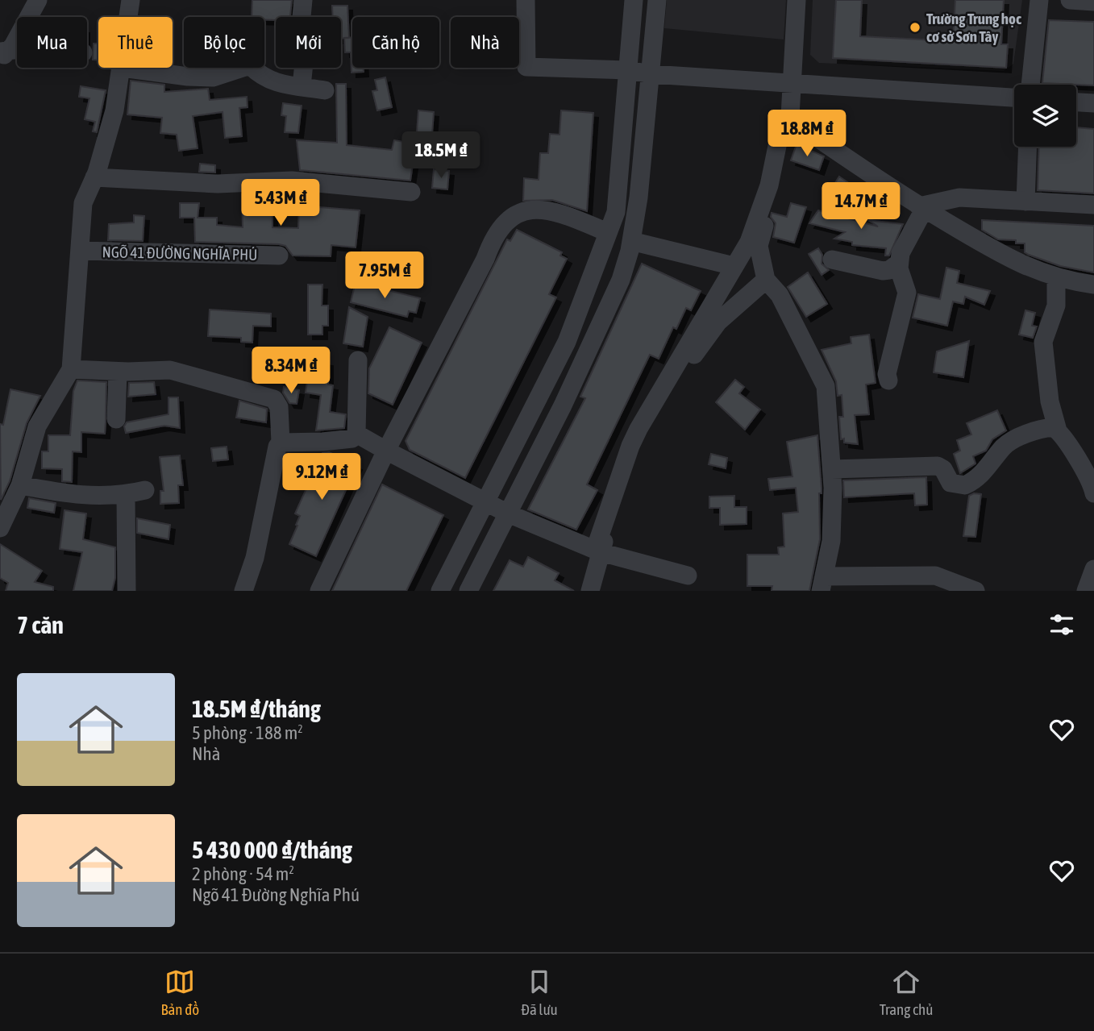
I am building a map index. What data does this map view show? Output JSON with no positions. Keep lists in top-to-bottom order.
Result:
{
  "streets": {
    "street": ["NGÕ 41 ĐƯỜNG NGHĨA PHÚ"]
  },
  "places": ["Trường Trung học cơ sở Sơn Tây"],
  "page": {
    "chip": [
      "Mua",
      "Thuê",
      "Bộ lọc",
      "Mới",
      "Căn hộ",
      "Nhà"
    ],
    "price": [
      "18.8M ₫",
      "18.5M ₫",
      "5.43M ₫",
      "14.7M ₫",
      "7.95M ₫",
      "8.34M ₫",
      "9.12M ₫"
    ],
    "heading": "7 căn",
    "list": [
      {
        "name": "18.5M ₫/tháng",
        "note": "5 phòng · 188 m² · Nhà"
      },
      {
        "name": "5 430 000 ₫/tháng",
        "note": "2 phòng · 54 m² · Ngõ 41 Đường Nghĩa Phú"
      }
    ],
    "tabs": ["Bản đồ", "Đã lưu", "Trang chủ"]
  }
}
